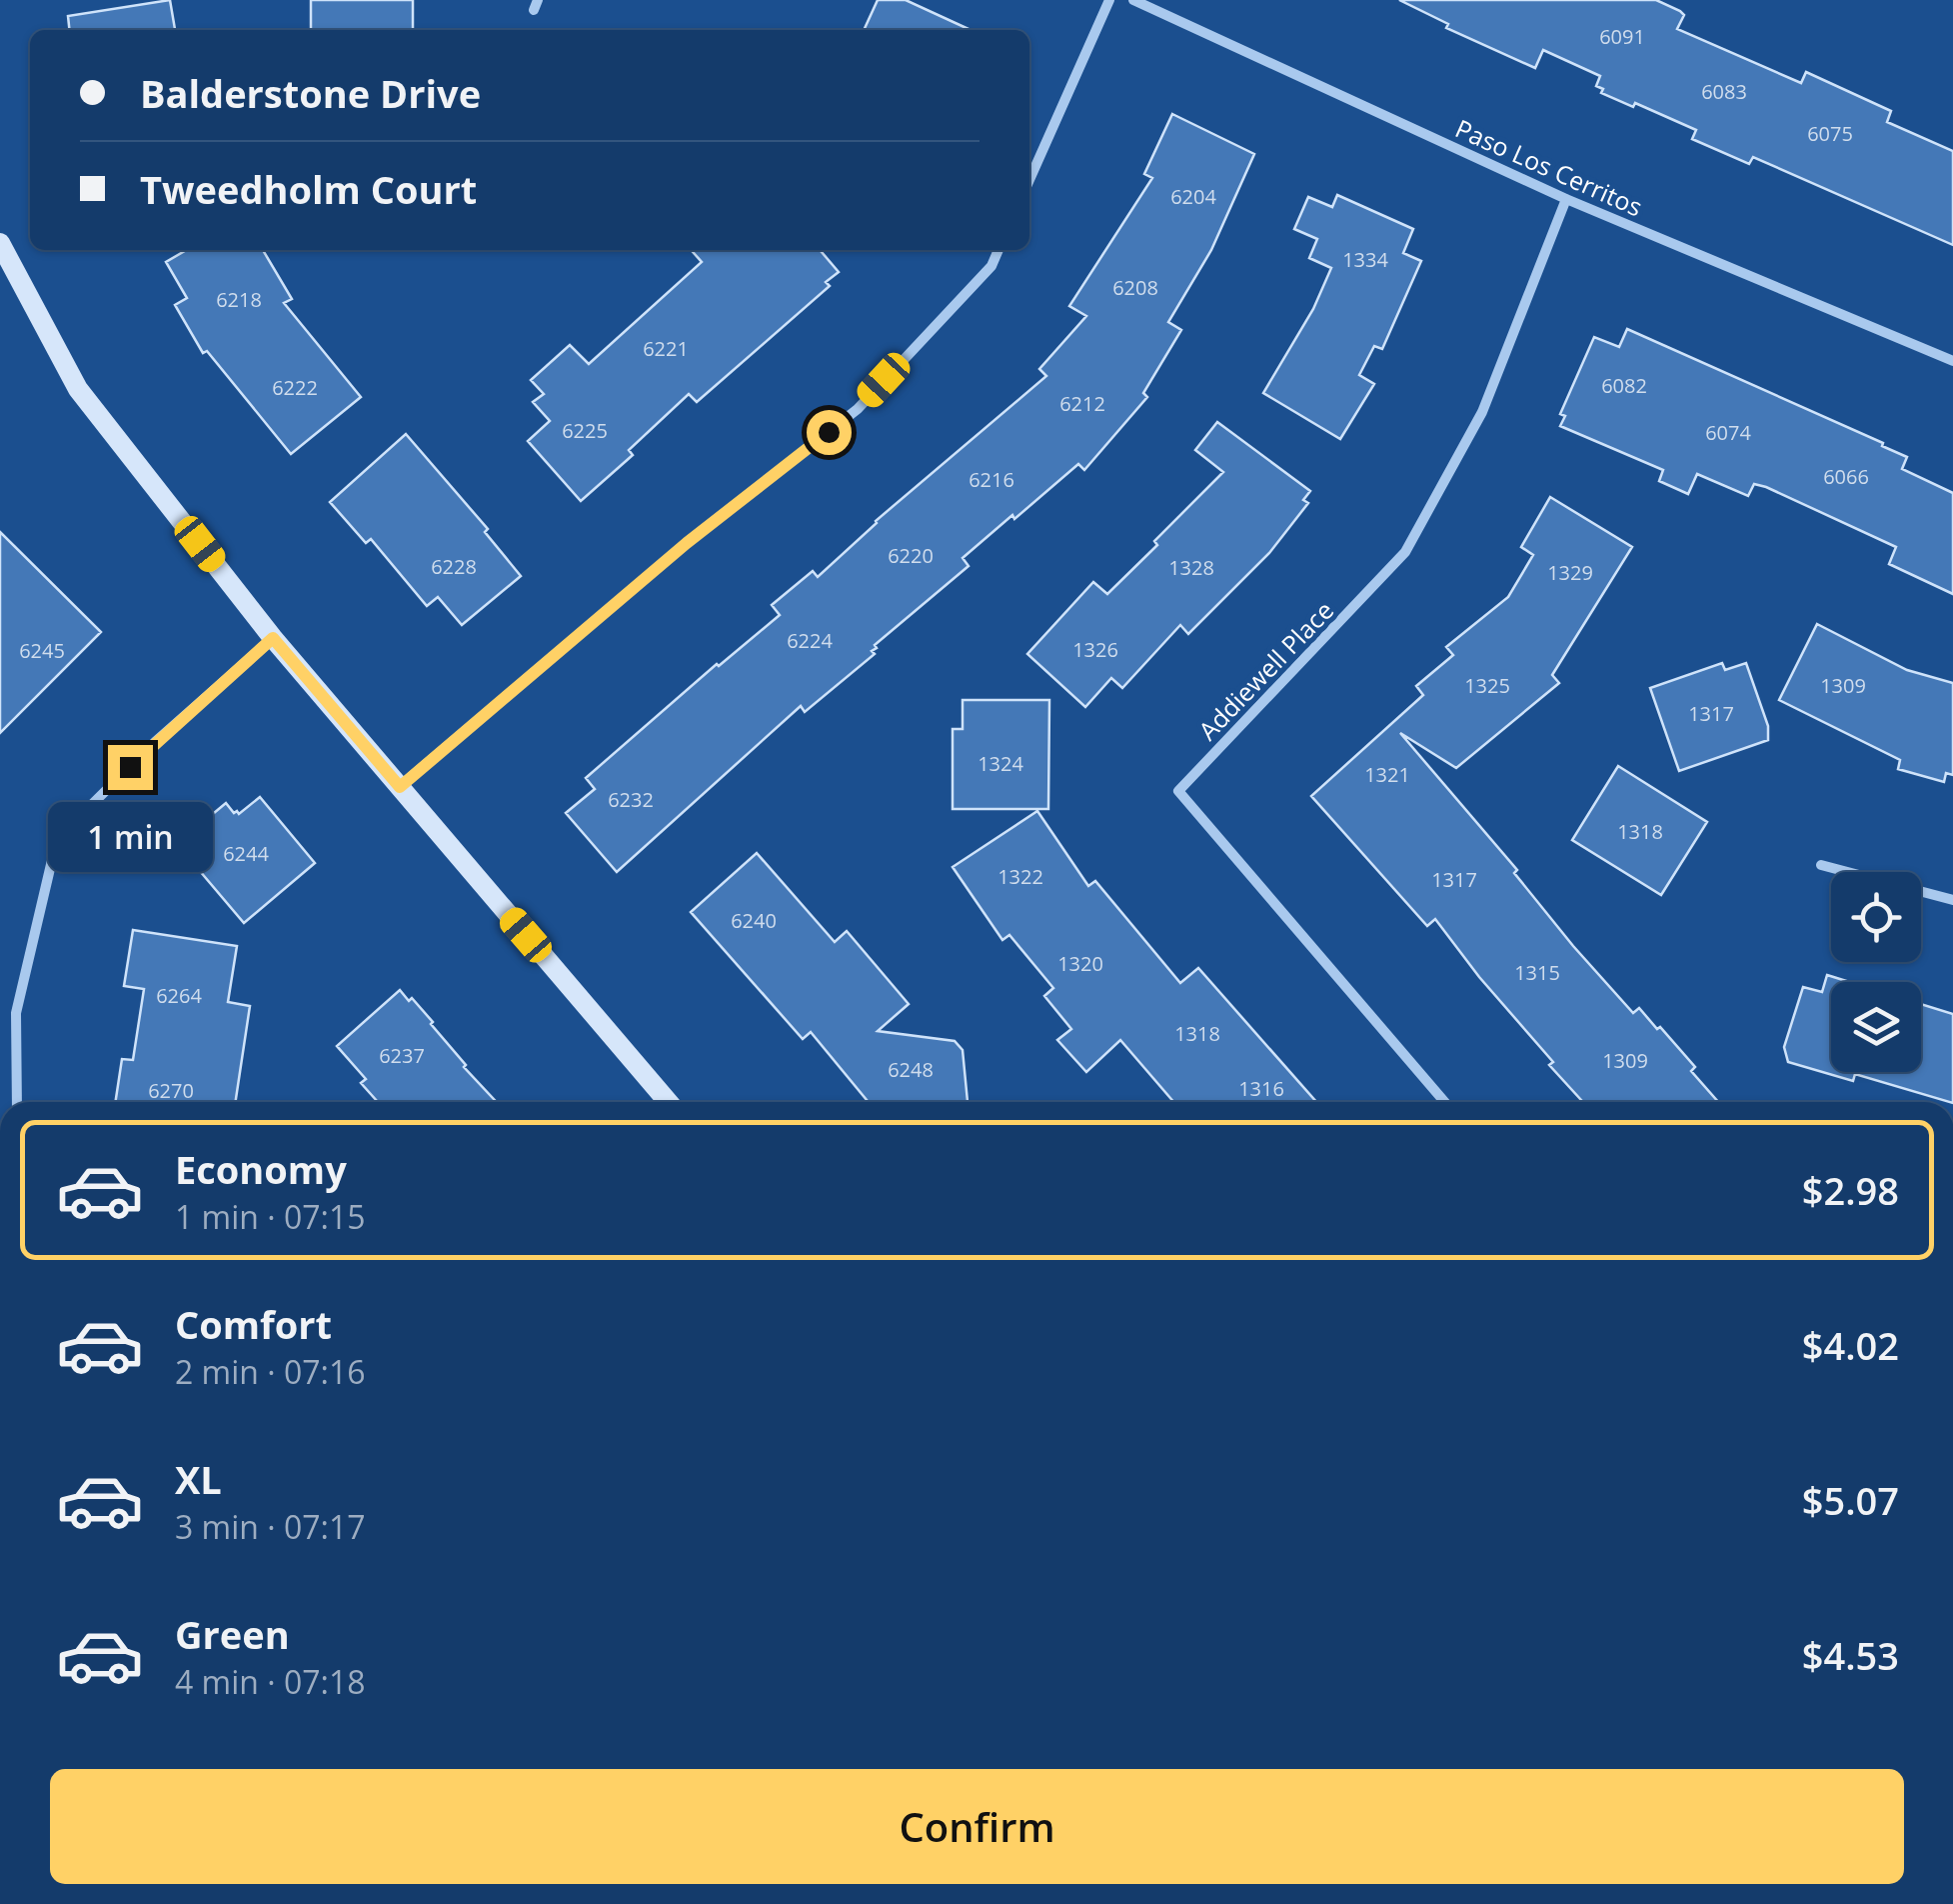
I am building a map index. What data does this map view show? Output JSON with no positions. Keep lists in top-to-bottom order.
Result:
{
  "streets": {
    "street": ["Paso Los Cerritos", "Addiewell Place"]
  },
  "crossings": [
    ["Paso Los Cerritos", "Addiewell Place"]
  ],
  "house_numbers": [
    "6091",
    "6083",
    "6075",
    "6204",
    "1334",
    "6208",
    "6218",
    "6221",
    "6082",
    "6222",
    "6212",
    "6225",
    "6074",
    "6066",
    "6216",
    "6220",
    "6228",
    "1328",
    "1329",
    "6224",
    "1326",
    "6245",
    "1325",
    "1309",
    "1317",
    "1324",
    "1321",
    "6232",
    "1318",
    "6244",
    "1322",
    "1317",
    "6240",
    "1320",
    "1315",
    "6264",
    "1318",
    "6237",
    "1309",
    "6248",
    "1316",
    "6270"
  ],
  "page": {
    "banner": ["Balderstone Drive", "Tweedholm Court"],
    "bubble": "1 min",
    "list": [
      {
        "name": "Economy",
        "note": "1 min · 07:15",
        "value": "$2.98"
      },
      {
        "name": "Comfort",
        "note": "2 min · 07:16",
        "value": "$4.02"
      },
      {
        "name": "XL",
        "note": "3 min · 07:17",
        "value": "$5.07"
      },
      {
        "name": "Green",
        "note": "4 min · 07:18",
        "value": "$4.53"
      }
    ],
    "buttons": "Confirm"
  }
}
